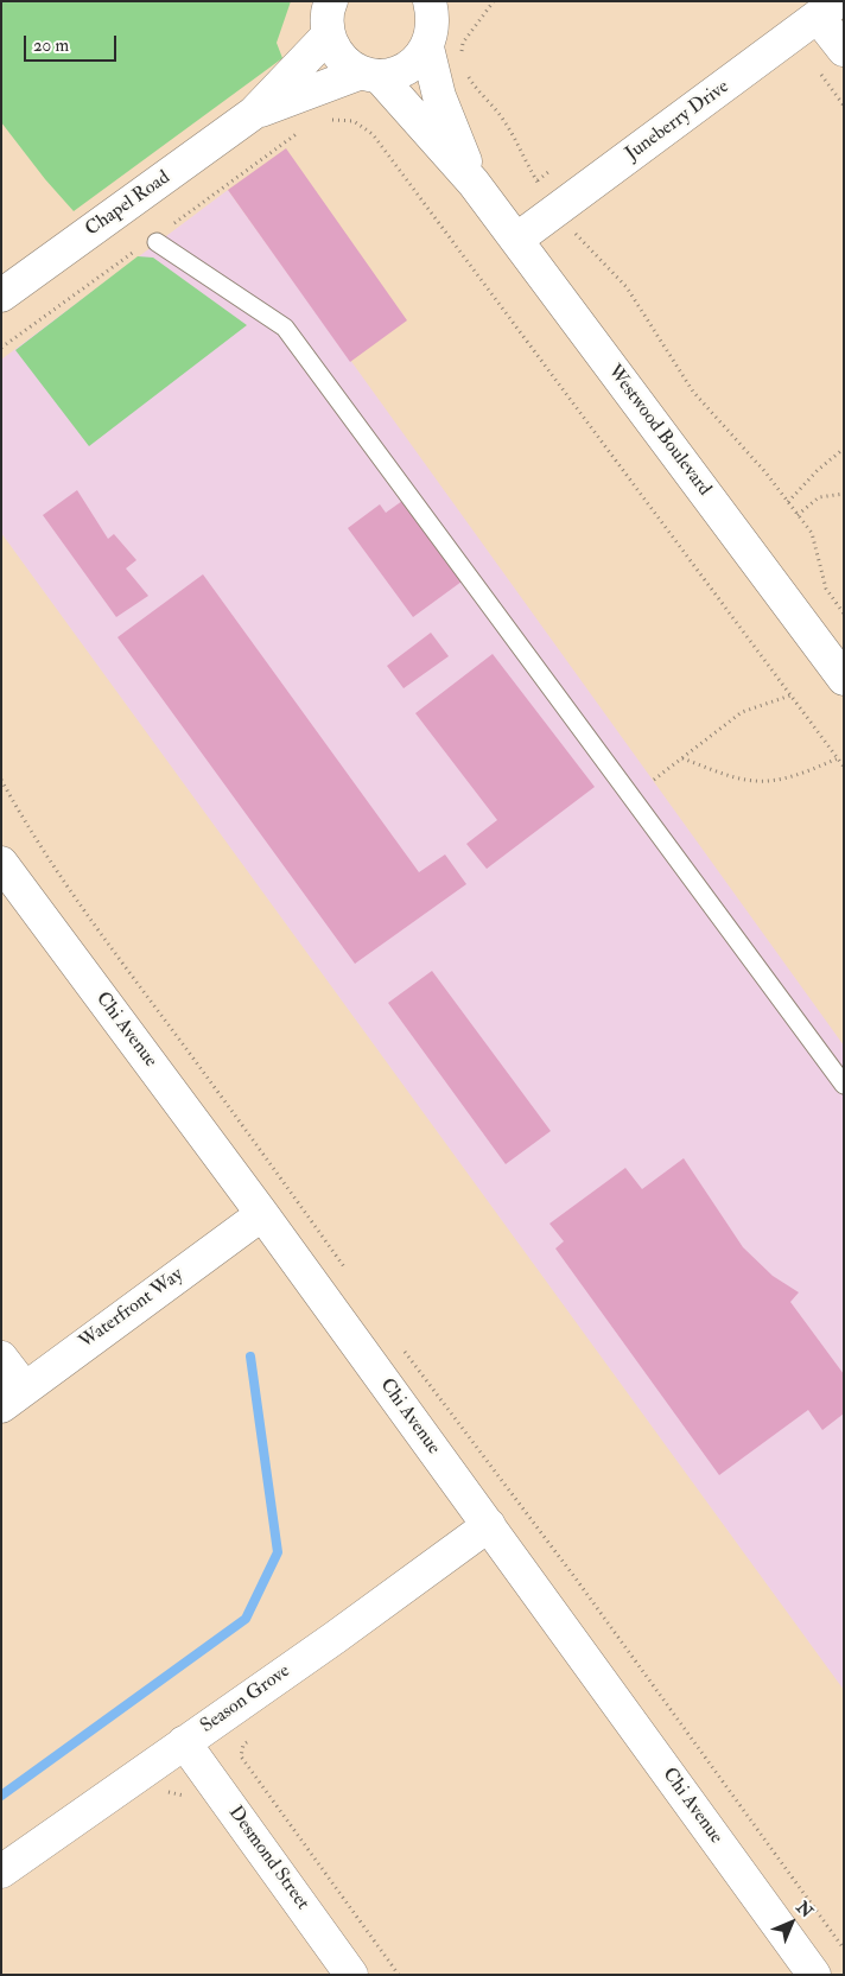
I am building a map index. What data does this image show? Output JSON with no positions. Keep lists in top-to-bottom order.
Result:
{
  "streets": {
    "street": [
      "Juneberry Drive",
      "Chapel Road",
      "Westwood Boulevard",
      "Chi Avenue",
      "Waterfront Way",
      "Season Grove",
      "Desmond Street"
    ]
  },
  "crossings": [
    ["Juneberry Drive", "Westwood Boulevard"],
    ["Chapel Road", "Westwood Boulevard"],
    ["Chi Avenue", "Waterfront Way"],
    ["Chi Avenue", "Season Grove"],
    ["Season Grove", "Desmond Street"]
  ],
  "scale_bar": "20 m",
  "north": "top right"
}
